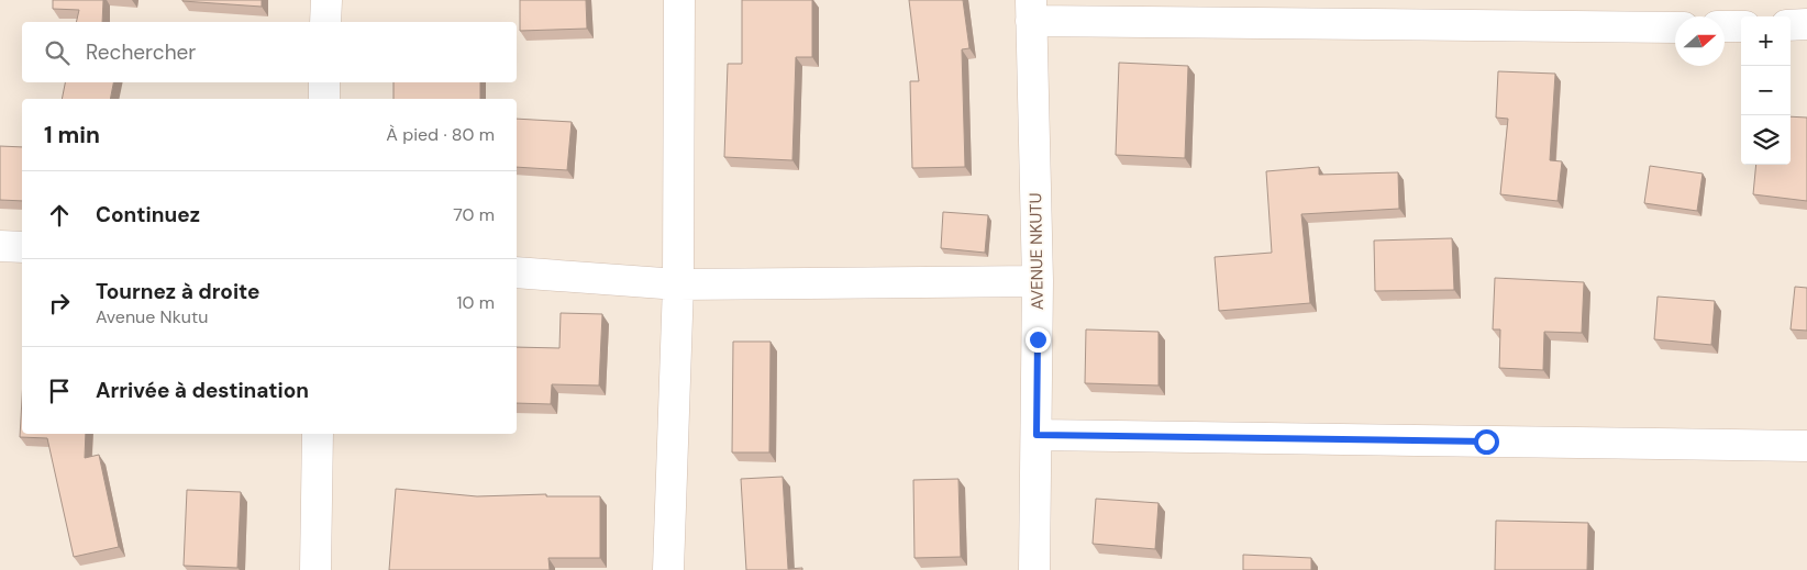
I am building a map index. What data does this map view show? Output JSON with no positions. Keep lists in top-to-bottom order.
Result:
{
  "streets": {
    "street": ["AVENUE NKUTU"]
  },
  "north": "right",
  "page": {
    "map_buttons": ["+", "−"],
    "search": "Rechercher",
    "heading": ["1 min", "À pied · 80 m"],
    "list": [
      ["Continuez", "70 m"],
      ["Tournez à droite", "Avenue Nkutu", "10 m"],
      "Arrivée à destination"
    ]
  }
}
